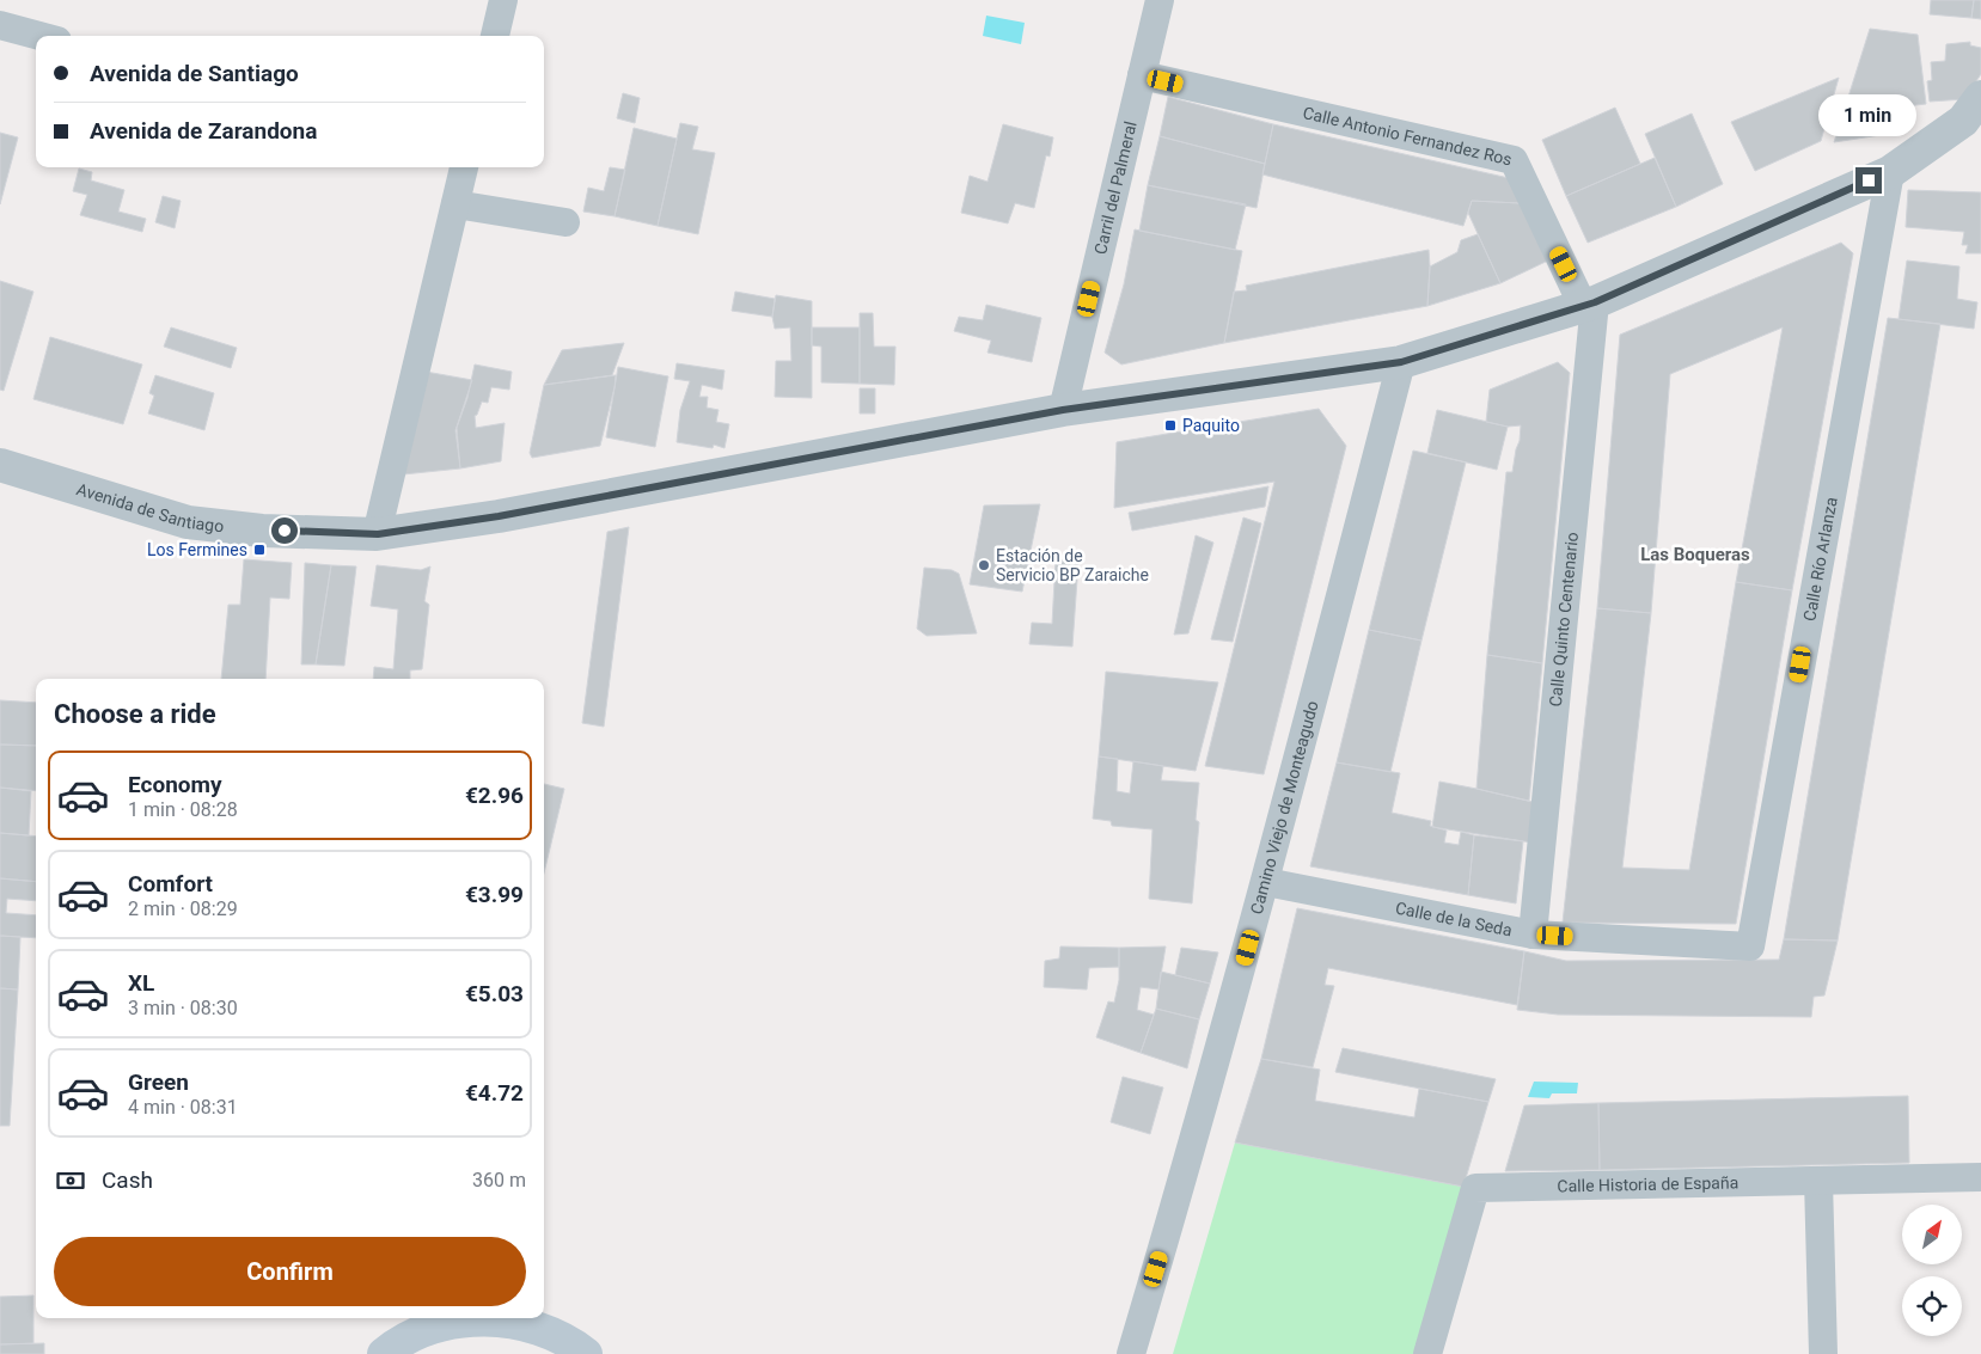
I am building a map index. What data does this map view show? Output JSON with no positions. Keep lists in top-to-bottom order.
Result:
{
  "streets": {
    "street": [
      "Calle Antonio Fernandez Ros",
      "Carril del Palmeral",
      "Avenida de Santiago",
      "Calle Río Arlanza",
      "Calle Quinto Centenario",
      "Camino Viejo de Monteagudo",
      "Calle de la Seda",
      "Calle Historia de España"
    ]
  },
  "crossings": [
    ["Calle Antonio Fernandez Ros", "Carril del Palmeral"],
    ["Calle Antonio Fernandez Ros", "Avenida de Santiago"],
    ["Calle Antonio Fernandez Ros", "Calle Quinto Centenario"],
    ["Carril del Palmeral", "Avenida de Santiago"],
    ["Avenida de Santiago", "Calle Río Arlanza"],
    ["Avenida de Santiago", "Calle Quinto Centenario"],
    ["Avenida de Santiago", "Camino Viejo de Monteagudo"],
    ["Calle Río Arlanza", "Calle de la Seda"],
    ["Calle Quinto Centenario", "Calle de la Seda"],
    ["Camino Viejo de Monteagudo", "Calle de la Seda"]
  ],
  "districts": ["Las Boqueras"],
  "places": {
    "transit": ["Paquito", "Los Fermines"],
    "other": ["Estación de Servicio BP Zaraiche"]
  },
  "north": "top right",
  "page": {
    "banner": ["Avenida de Santiago", "Avenida de Zarandona"],
    "bubble": "1 min",
    "heading": "Choose a ride",
    "list": [
      {
        "name": "Economy",
        "note": "1 min · 08:28",
        "value": "€2.96"
      },
      {
        "name": "Comfort",
        "note": "2 min · 08:29",
        "value": "€3.99"
      },
      {
        "name": "XL",
        "note": "3 min · 08:30",
        "value": "€5.03"
      },
      {
        "name": "Green",
        "note": "4 min · 08:31",
        "value": "€4.72"
      }
    ],
    "pay": ["Cash", "360 m"],
    "buttons": "Confirm"
  }
}
